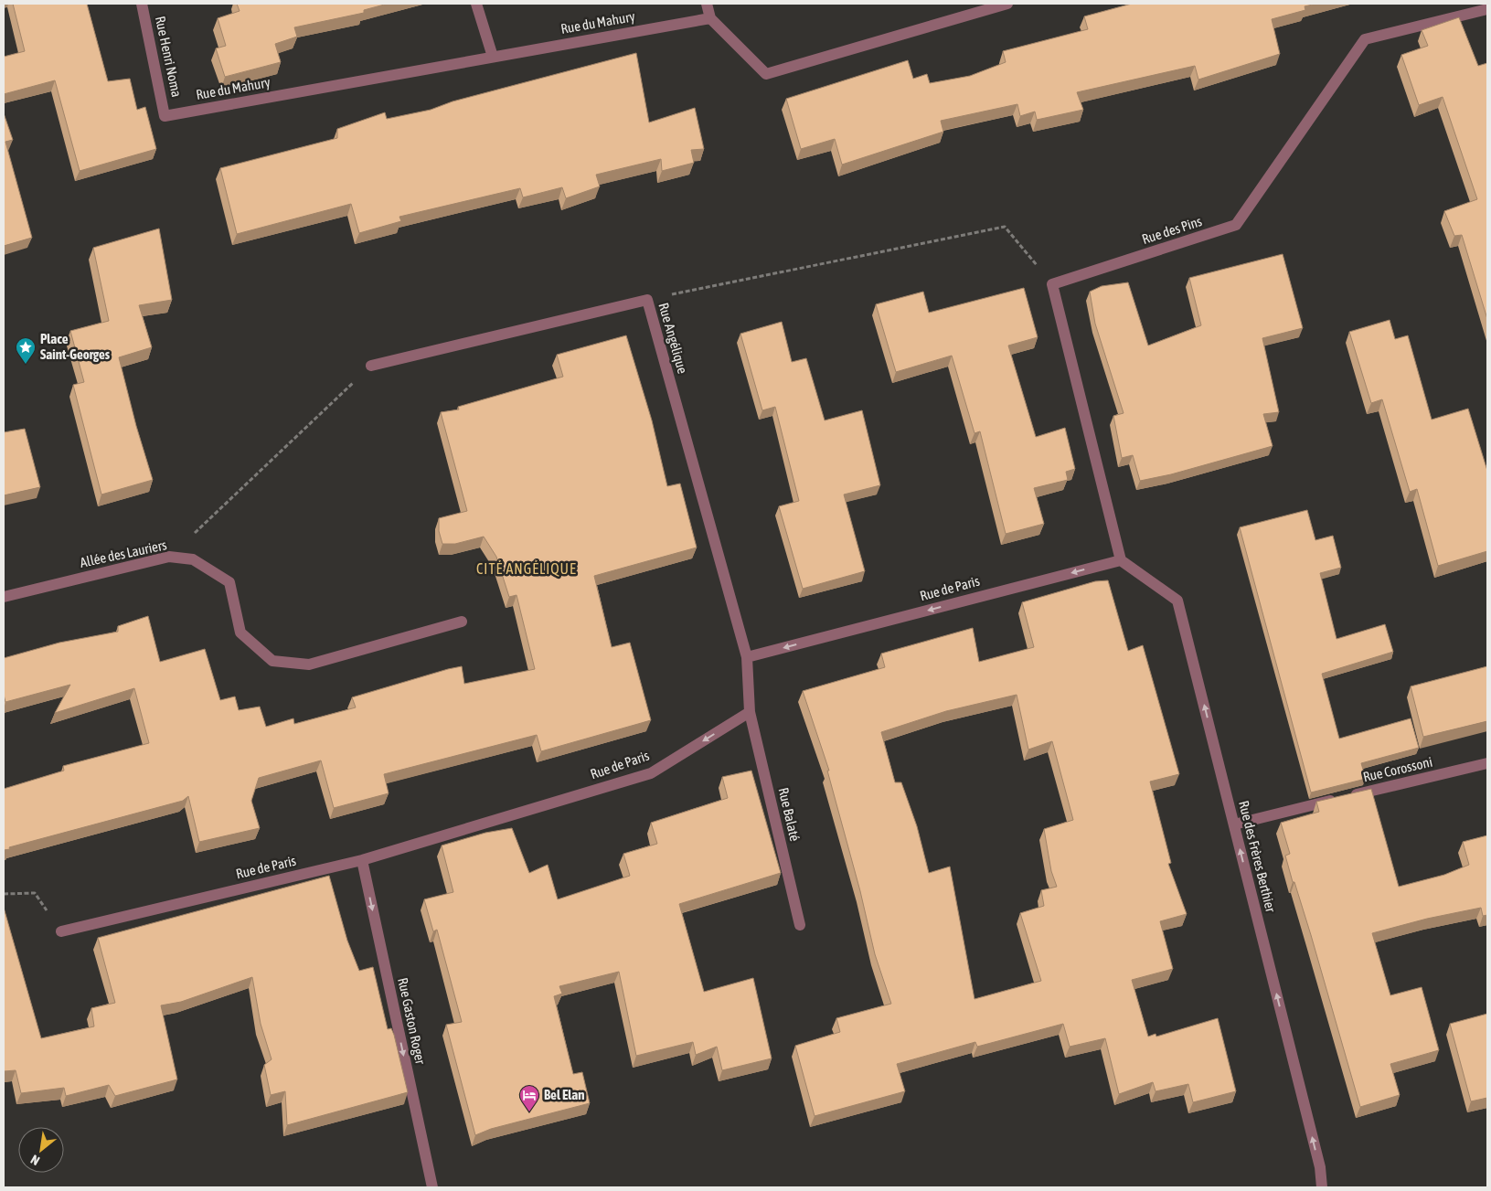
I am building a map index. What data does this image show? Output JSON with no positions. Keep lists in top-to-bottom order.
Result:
{
  "streets": {
    "street": [
      "Rue du Mahury",
      "Rue Henri Noma",
      "Rue des Pins",
      "Rue Angélique",
      "Allée des Lauriers",
      "Rue de Paris",
      "Rue Corossoni",
      "Rue Balaté",
      "Rue des Frères Berthier",
      "Rue Gaston Roger"
    ]
  },
  "crossings": [
    ["Rue du Mahury", "Rue Henri Noma"],
    ["Rue Angélique", "Rue de Paris"],
    ["Rue de Paris", "Rue Balaté"],
    ["Rue de Paris", "Rue des Frères Berthier"],
    ["Rue de Paris", "Rue Gaston Roger"],
    ["Rue Corossoni", "Rue des Frères Berthier"]
  ],
  "one_way": ["Rue de Paris", "Rue des Frères Berthier", "Rue Gaston Roger"],
  "districts": ["CITÉ ANGÉLIQUE"],
  "places": {
    "place": ["Place Saint-Georges"],
    "hotel": ["Bel Elan"]
  },
  "north": "bottom left"
}
